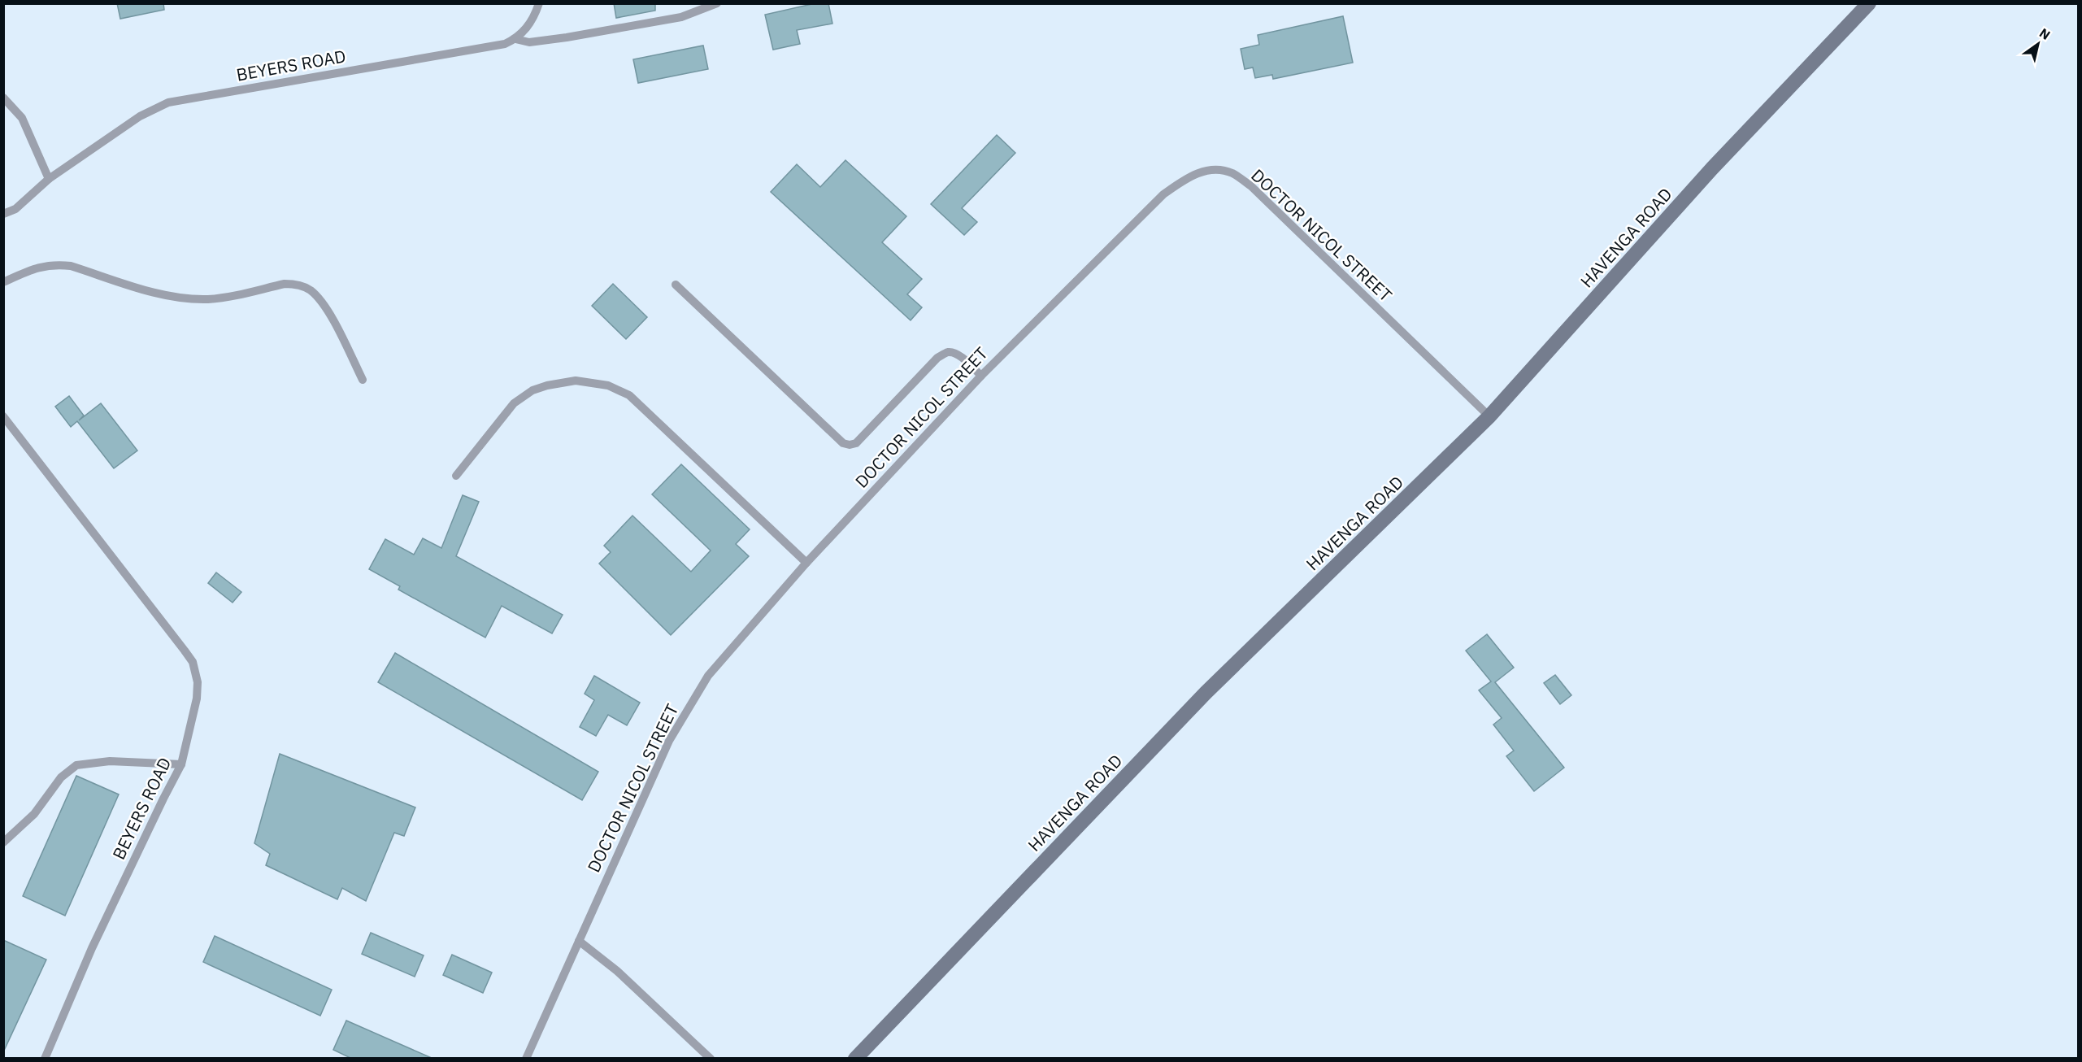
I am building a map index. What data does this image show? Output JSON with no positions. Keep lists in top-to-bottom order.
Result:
{
  "streets": {
    "street": ["HAVENGA ROAD"],
    "lane": ["BEYERS ROAD", "DOCTOR NICOL STREET"]
  },
  "crossings": [
    ["DOCTOR NICOL STREET", "HAVENGA ROAD"]
  ],
  "north": "top right"
}
